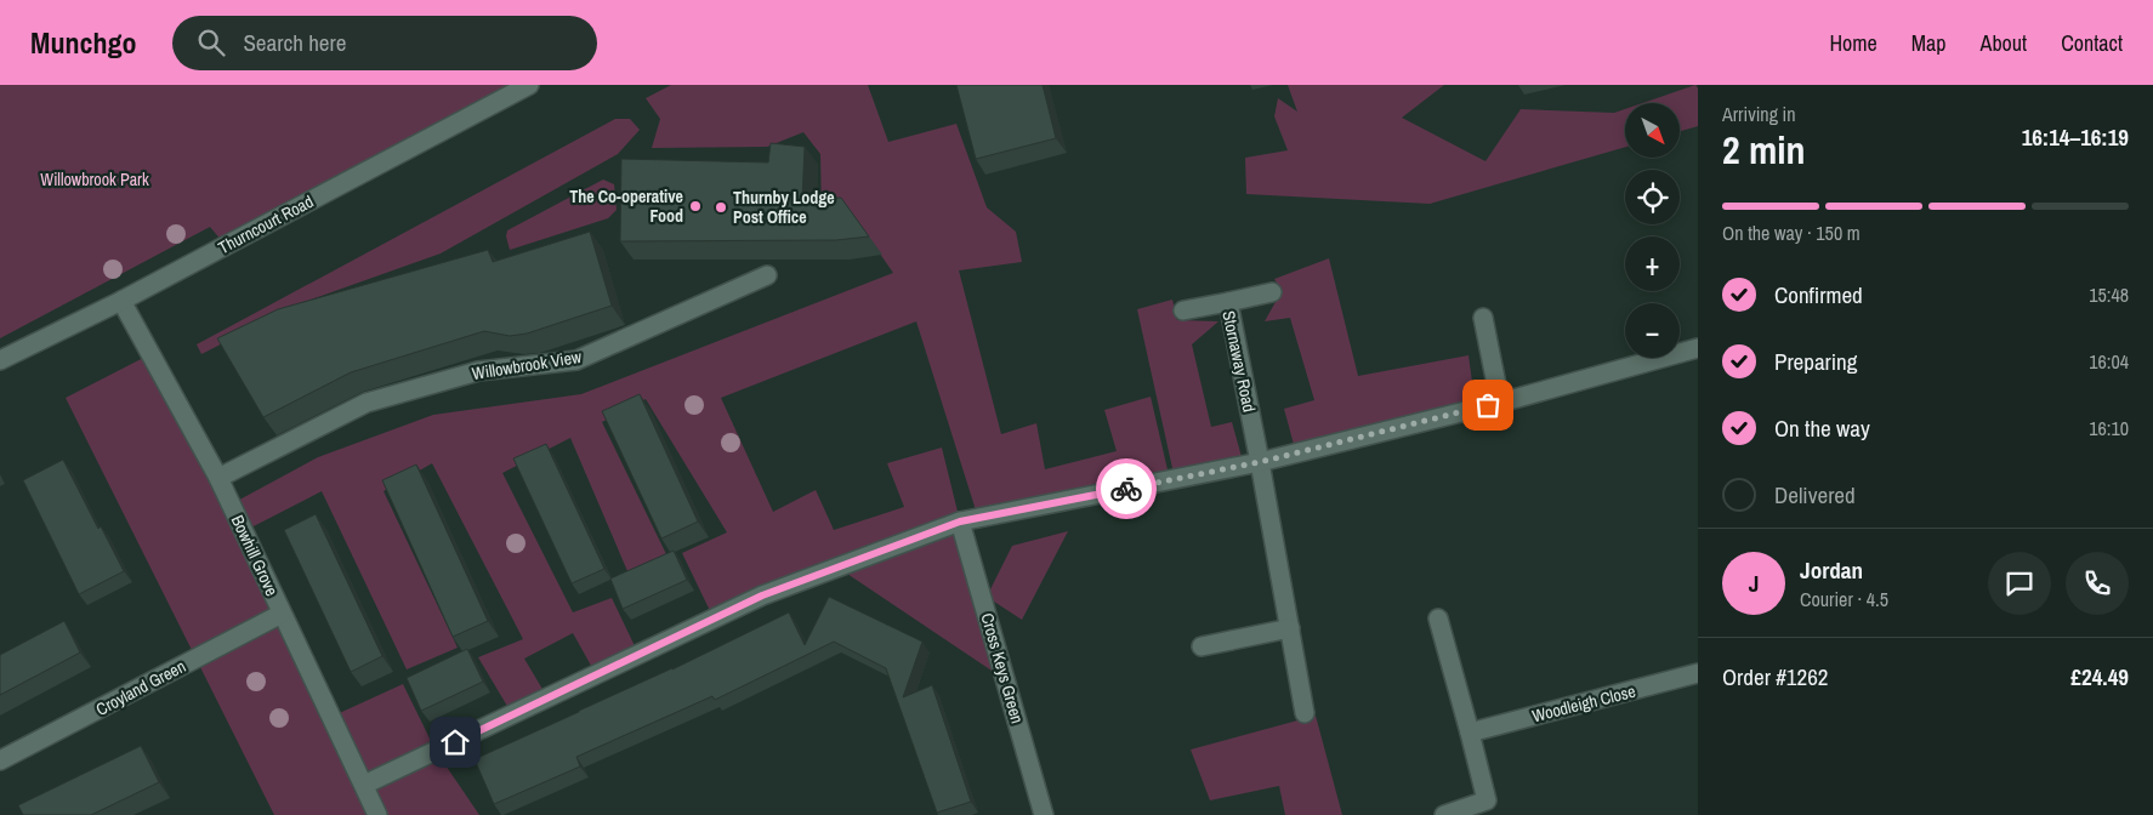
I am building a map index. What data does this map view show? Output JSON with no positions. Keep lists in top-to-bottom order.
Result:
{
  "streets": {
    "street": [
      "Thurncourt Road",
      "Stornaway Road",
      "Willowbrook View",
      "Bowhill Grove",
      "Cross Keys Green",
      "Croyland Green",
      "Woodleigh Close"
    ]
  },
  "crossings": [
    ["Thurncourt Road", "Bowhill Grove"],
    ["Willowbrook View", "Bowhill Grove"],
    ["Bowhill Grove", "Croyland Green"]
  ],
  "parks": ["Willowbrook Park"],
  "places": ["The Co-operative Food", "Thurnby Lodge Post Office"],
  "north": "bottom right",
  "page": {
    "header": "Munchgo",
    "search": "Search here",
    "nav": [
      "Home",
      "Map",
      "About",
      "Contact"
    ],
    "heading": ["2 min", "Arriving in", "16:14–16:19"],
    "panel": [
      "Jordan",
      "Courier · 4.5",
      "Order #1262",
      "£24.49"
    ],
    "map_buttons": ["+", "−"],
    "bar": "On the way · 150 m",
    "list": [
      ["Confirmed", "15:48"],
      ["Preparing", "16:04"],
      ["On the way", "16:10"],
      "Delivered"
    ],
    "round": "J"
  }
}
